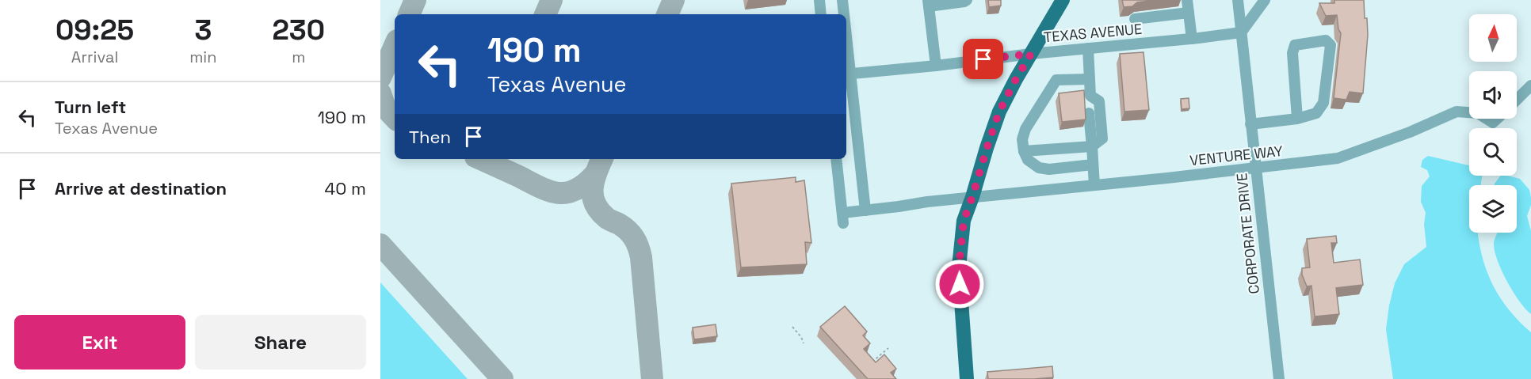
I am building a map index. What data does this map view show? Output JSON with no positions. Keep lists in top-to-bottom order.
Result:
{
  "streets": {
    "street": ["TEXAS AVENUE", "VENTURE WAY", "CORPORATE DRIVE"]
  },
  "crossings": [
    ["TEXAS AVENUE", "CORPORATE DRIVE"],
    ["VENTURE WAY", "CORPORATE DRIVE"]
  ],
  "north": "top",
  "page": {
    "eta": [
      "09:25",
      "Arrival",
      "3",
      "min",
      "230",
      "m"
    ],
    "turn": ["190 m", "Texas Avenue"],
    "list": [
      {
        "name": "Turn left",
        "note": "Texas Avenue",
        "value": "190 m"
      },
      {
        "name": "Arrive at destination",
        "value": "40 m"
      }
    ],
    "then": "Then",
    "buttons": ["Exit", "Share"]
  }
}
